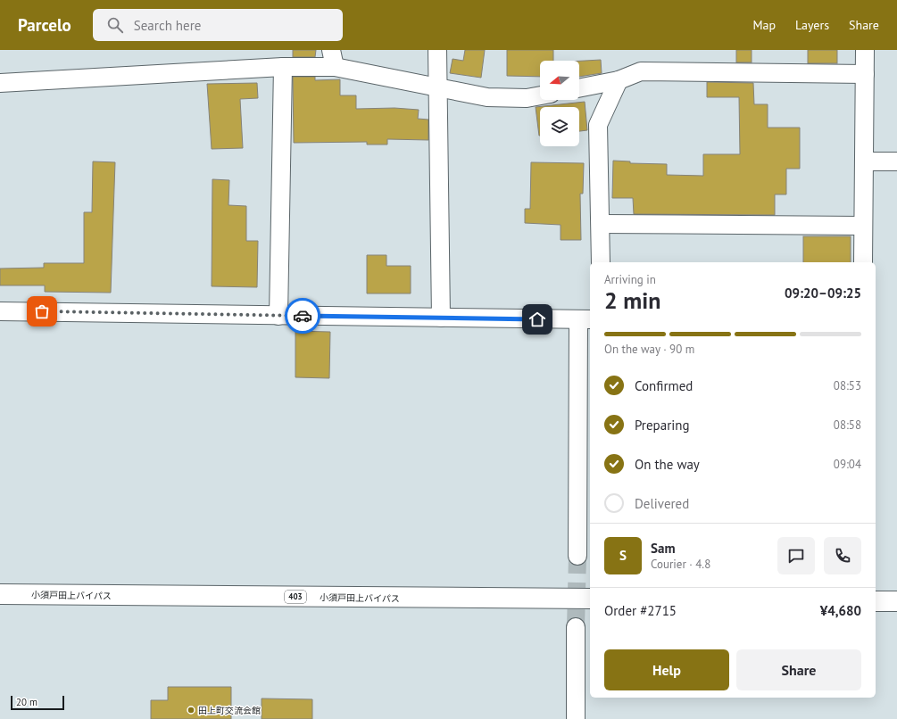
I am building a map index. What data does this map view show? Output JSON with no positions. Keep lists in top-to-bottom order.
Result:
{
  "streets": {
    "highway": ["小須戸田上バイパス", "403"]
  },
  "places": ["田上町交流会館"],
  "scale_bar": "20 m",
  "north": "left",
  "page": {
    "header": "Parcelo",
    "search": "Search here",
    "nav": ["Map", "Layers", "Share"],
    "heading": ["2 min", "Arriving in", "09:20–09:25"],
    "panel": [
      "Sam",
      "Courier · 4.8",
      "Order #2715",
      "¥4,680"
    ],
    "bar": "On the way · 90 m",
    "list": [
      ["Confirmed", "08:53"],
      ["Preparing", "08:58"],
      ["On the way", "09:04"],
      "Delivered"
    ],
    "round": "S",
    "buttons": ["Help", "Share"],
    "scale": "20 m"
  }
}
